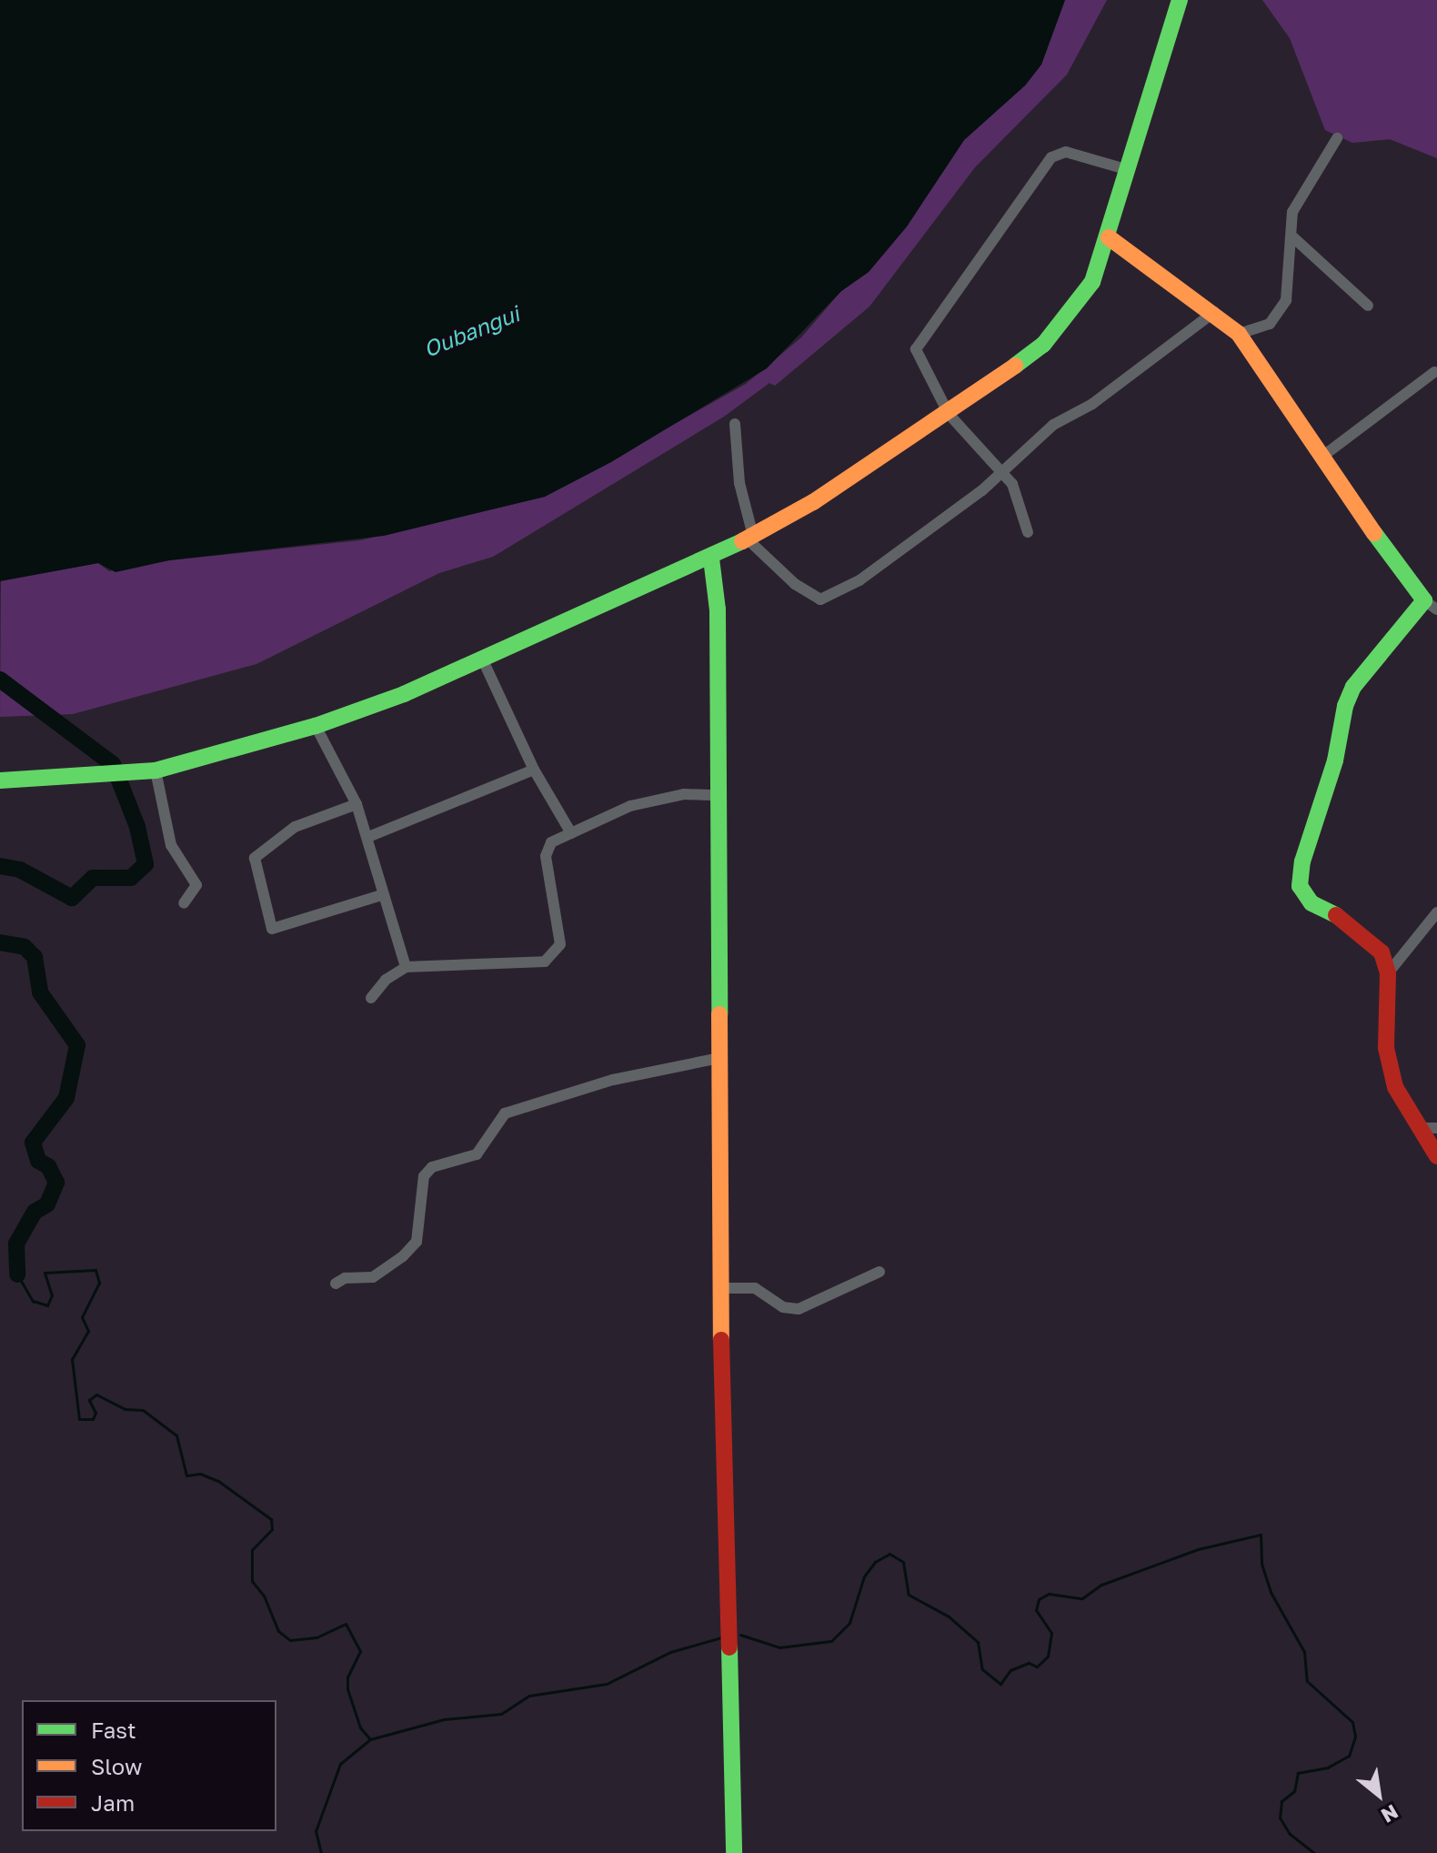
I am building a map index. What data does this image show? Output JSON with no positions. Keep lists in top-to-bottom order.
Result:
{
  "water": ["Oubangui"],
  "legend": ["Fast", "Slow", "Jam"],
  "north": "bottom right"
}
